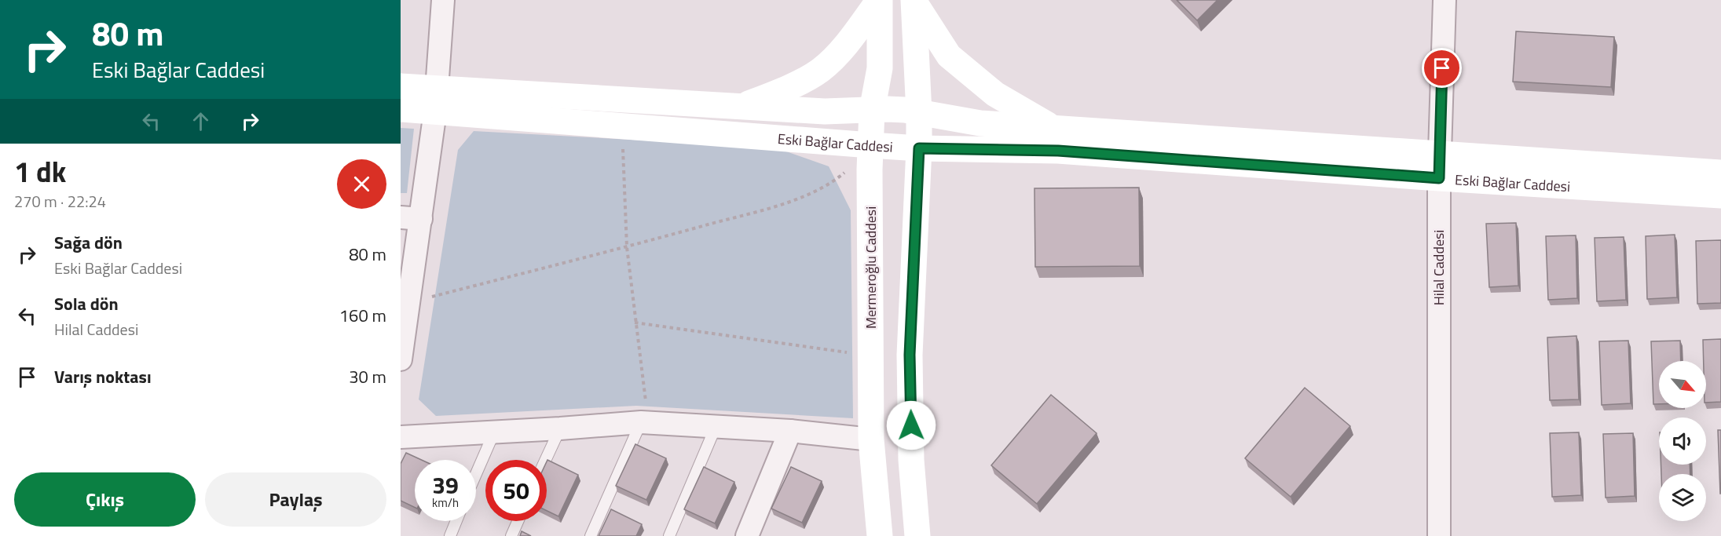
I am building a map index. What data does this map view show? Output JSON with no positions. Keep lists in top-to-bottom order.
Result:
{
  "streets": {
    "street": ["Eski Bağlar Caddesi", "Mermeroğlu Caddesi", "Hilal Caddesi"]
  },
  "crossings": [
    ["Eski Bağlar Caddesi", "Mermeroğlu Caddesi"],
    ["Eski Bağlar Caddesi", "Hilal Caddesi"]
  ],
  "north": "bottom right",
  "page": {
    "turn": ["80 m", "Eski Bağlar Caddesi"],
    "heading": ["1 dk", "270 m · 22:24"],
    "list": [
      {
        "name": "Sağa dön",
        "note": "Eski Bağlar Caddesi",
        "value": "80 m"
      },
      {
        "name": "Sola dön",
        "note": "Hilal Caddesi",
        "value": "160 m"
      },
      {
        "name": "Varış noktası",
        "value": "30 m"
      }
    ],
    "speed": "39 km/h",
    "limit": "50",
    "buttons": ["Çıkış", "Paylaş"]
  }
}
